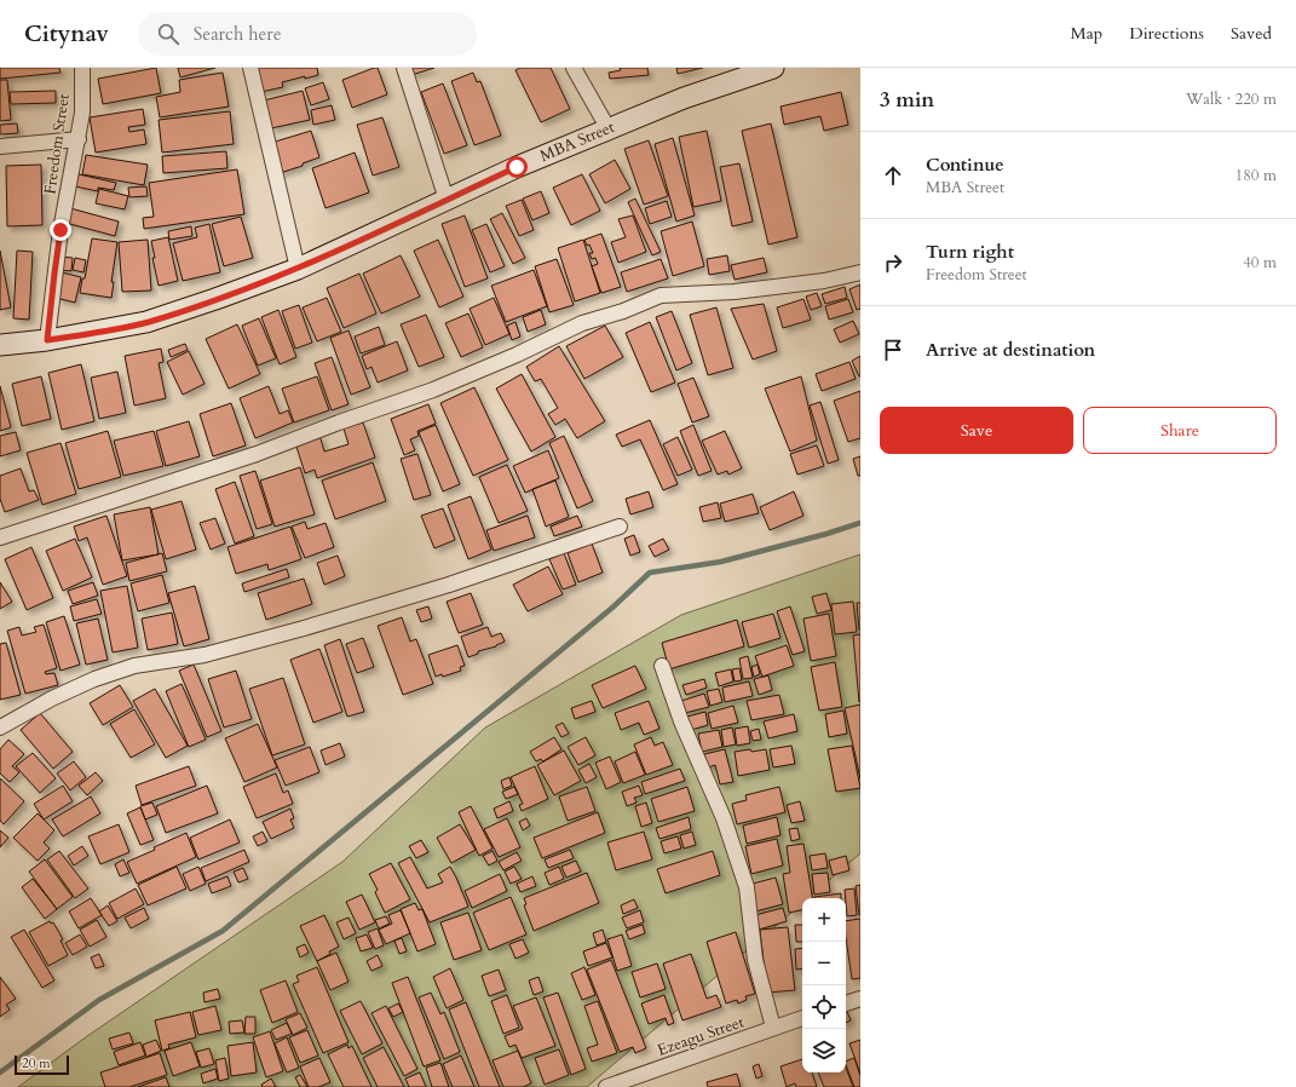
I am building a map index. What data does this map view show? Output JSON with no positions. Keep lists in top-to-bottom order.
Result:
{
  "streets": {
    "street": ["MBA Street", "Freedom Street", "Ezeagu Street"]
  },
  "crossings": [
    ["MBA Street", "Freedom Street"]
  ],
  "scale_bar": "20 m",
  "page": {
    "header": "Citynav",
    "search": "Search here",
    "nav": ["Map", "Directions", "Saved"],
    "heading": ["3 min", "Walk · 220 m"],
    "list": [
      ["Continue", "MBA Street", "180 m"],
      ["Turn right", "Freedom Street", "40 m"],
      "Arrive at destination"
    ],
    "buttons": ["Save", "Share"],
    "map_buttons": ["+", "−"],
    "scale": "20 m"
  }
}
